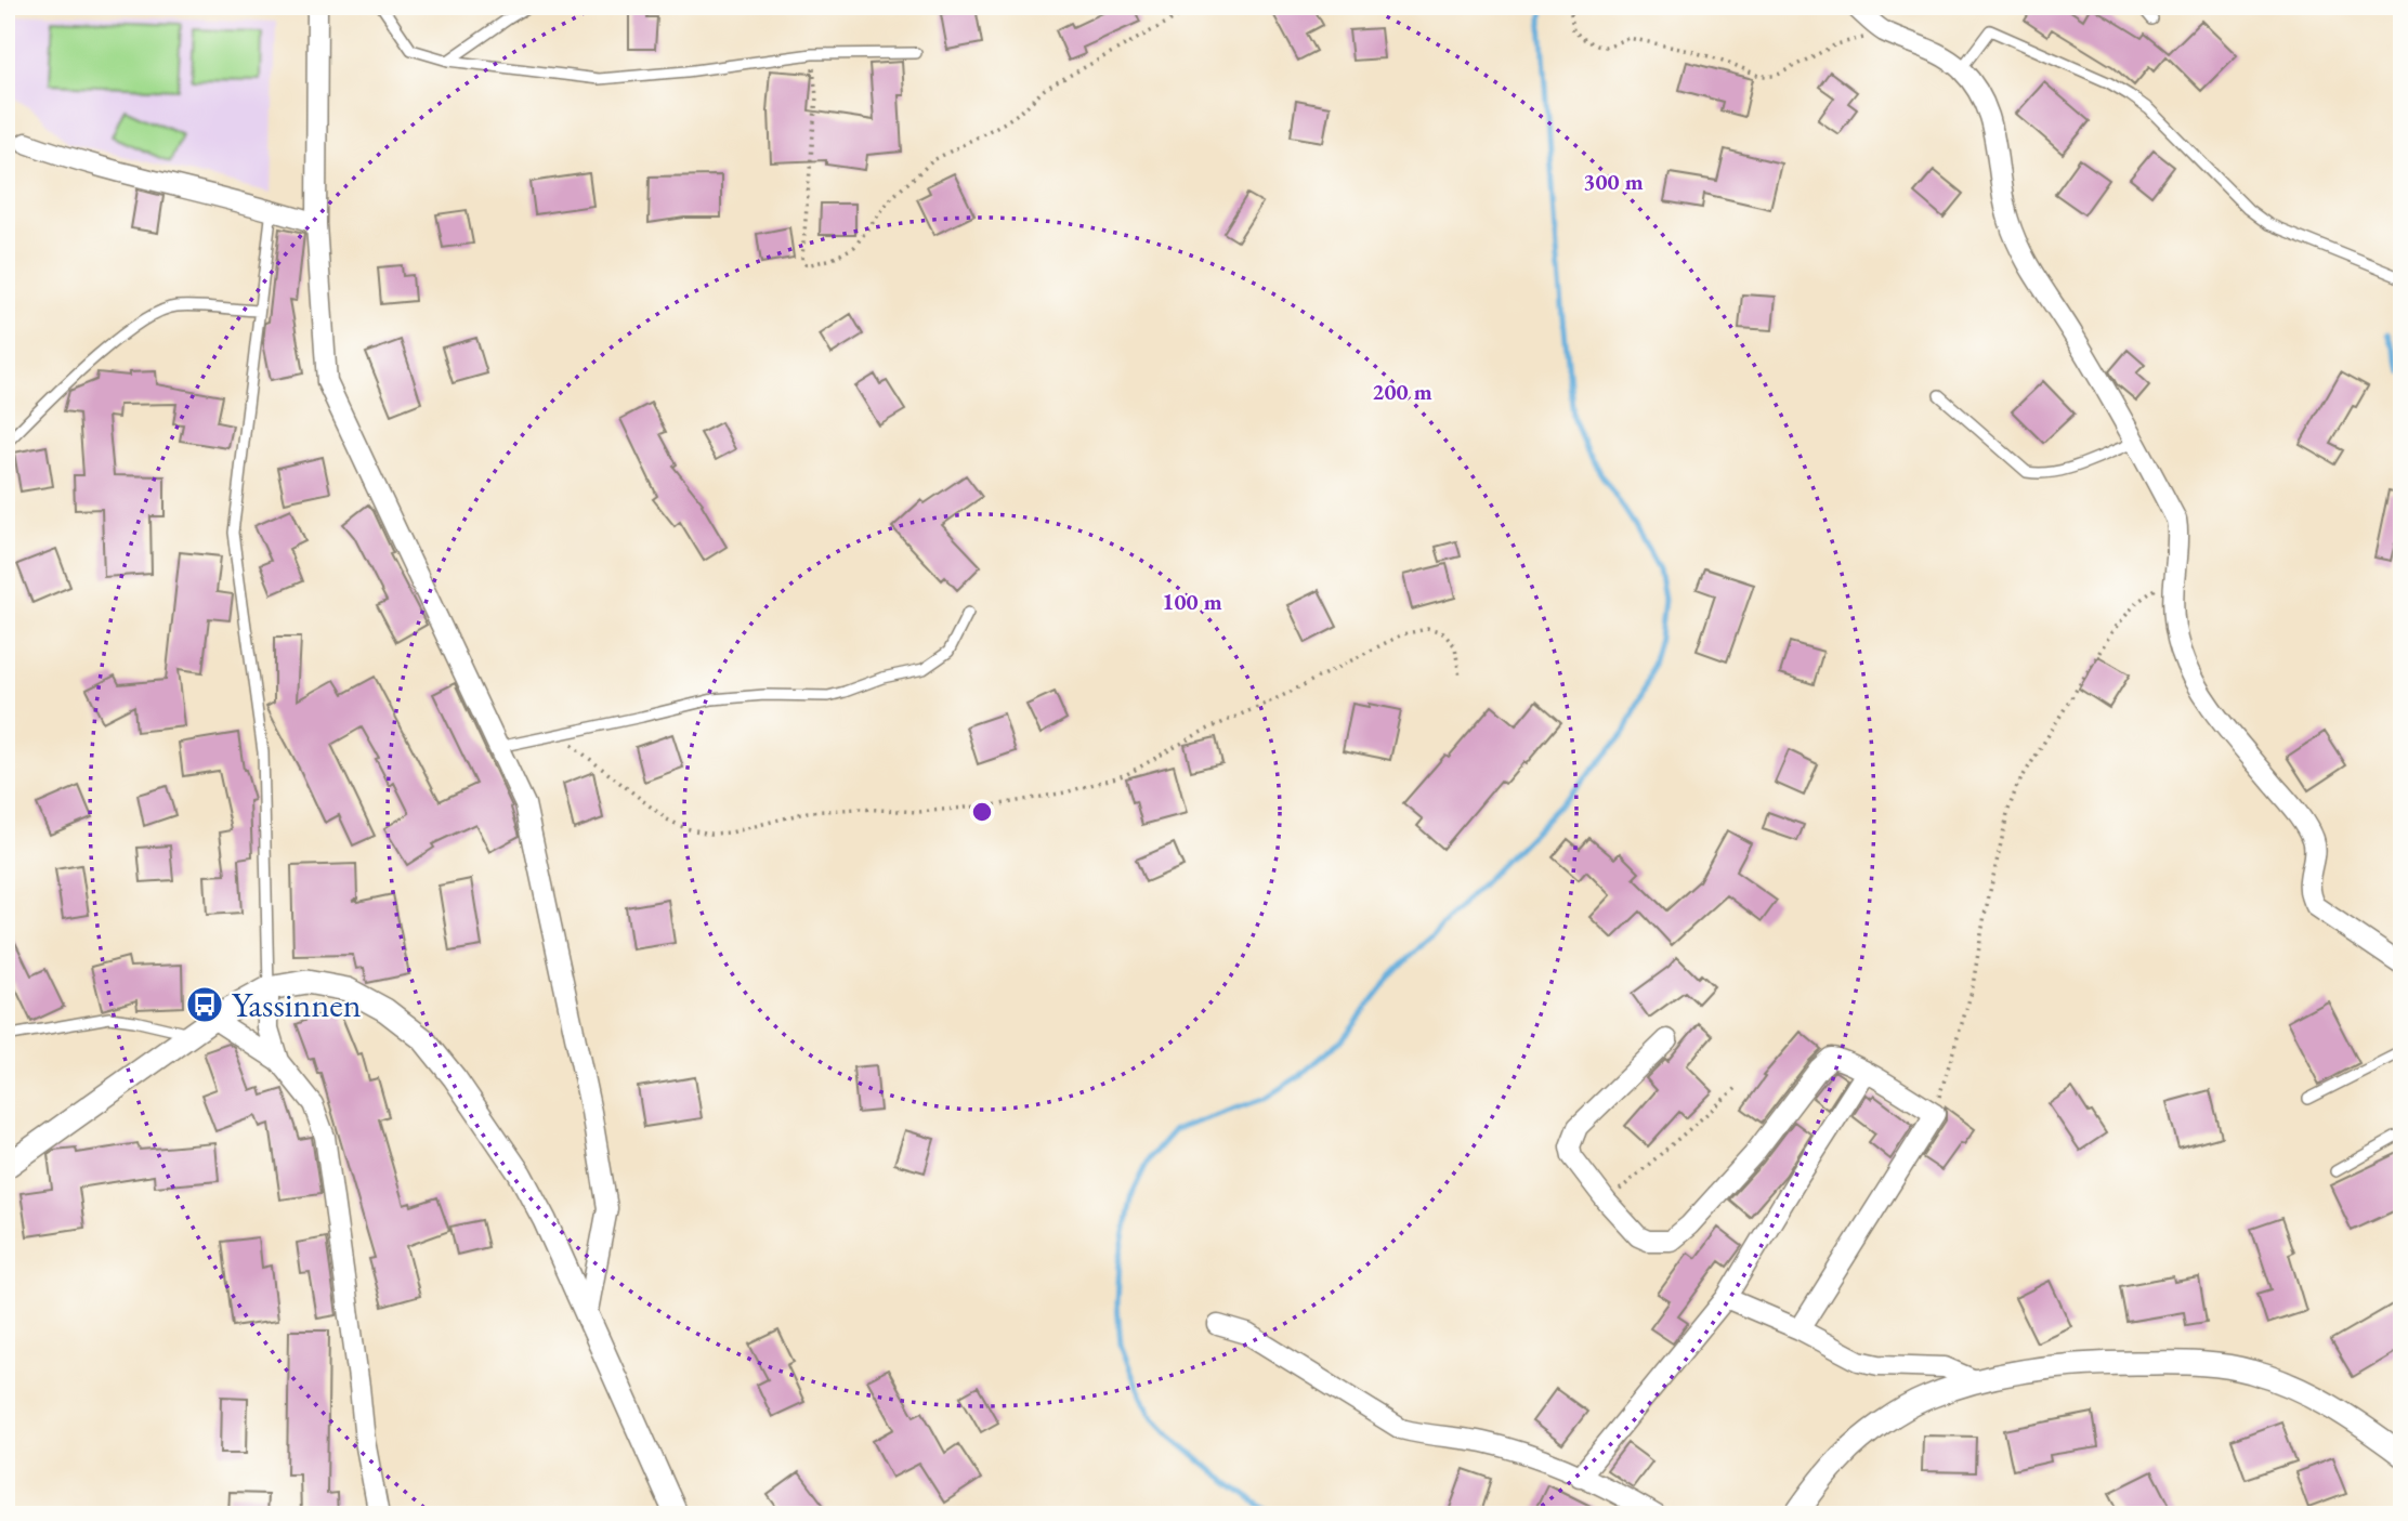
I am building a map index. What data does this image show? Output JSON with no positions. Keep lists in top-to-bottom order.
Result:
{
  "places": {
    "bus stop": ["Yassinnen"]
  },
  "rings": ["300 m", "200 m", "100 m"]
}
